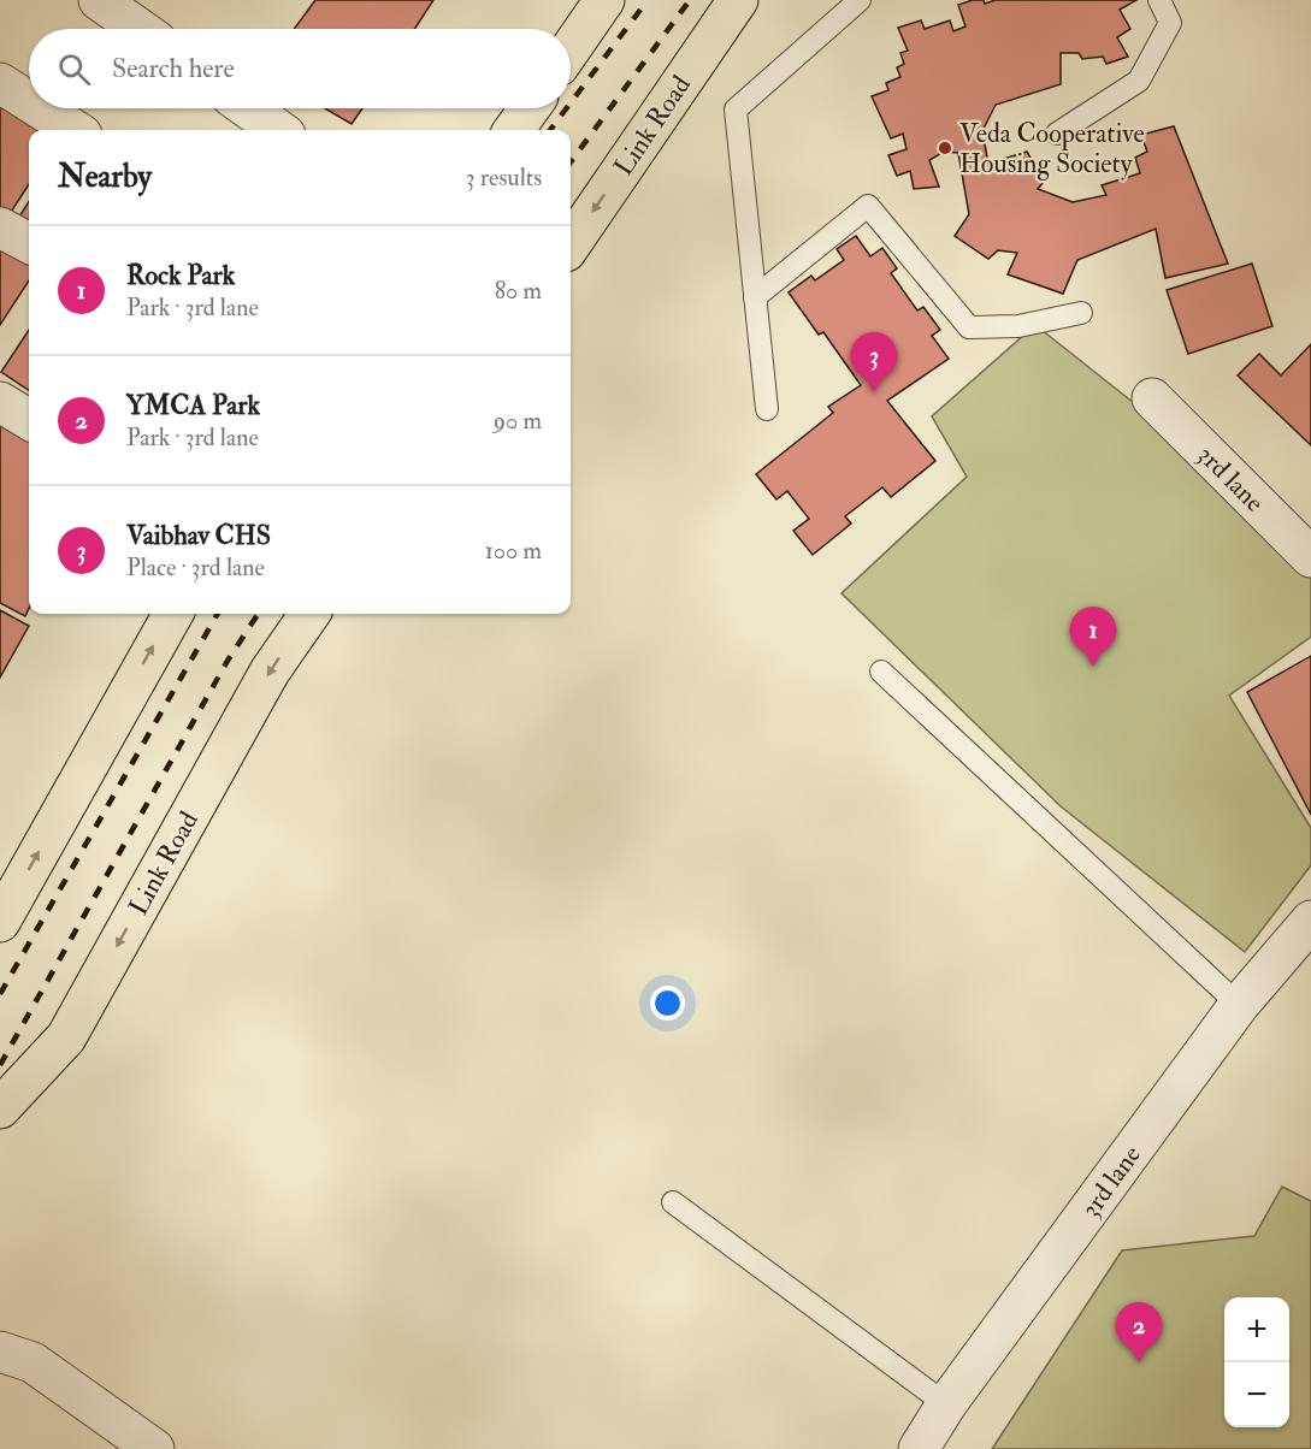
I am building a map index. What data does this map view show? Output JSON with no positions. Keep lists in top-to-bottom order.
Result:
{
  "streets": {
    "main road": ["Link Road"],
    "street": ["3rd lane"]
  },
  "places": ["Veda Cooperative Housing Society"],
  "page": {
    "search": "Search here",
    "heading": ["Nearby", "3 results"],
    "list": [
      {
        "mark": "1",
        "name": "Rock Park",
        "note": "Park · 3rd lane",
        "value": "80 m"
      },
      {
        "mark": "2",
        "name": "YMCA Park",
        "note": "Park · 3rd lane",
        "value": "90 m"
      },
      {
        "mark": "3",
        "name": "Vaibhav CHS",
        "note": "Place · 3rd lane",
        "value": "100 m"
      }
    ],
    "pins": ["3", "1", "2"],
    "map_buttons": ["+", "−"]
  }
}
